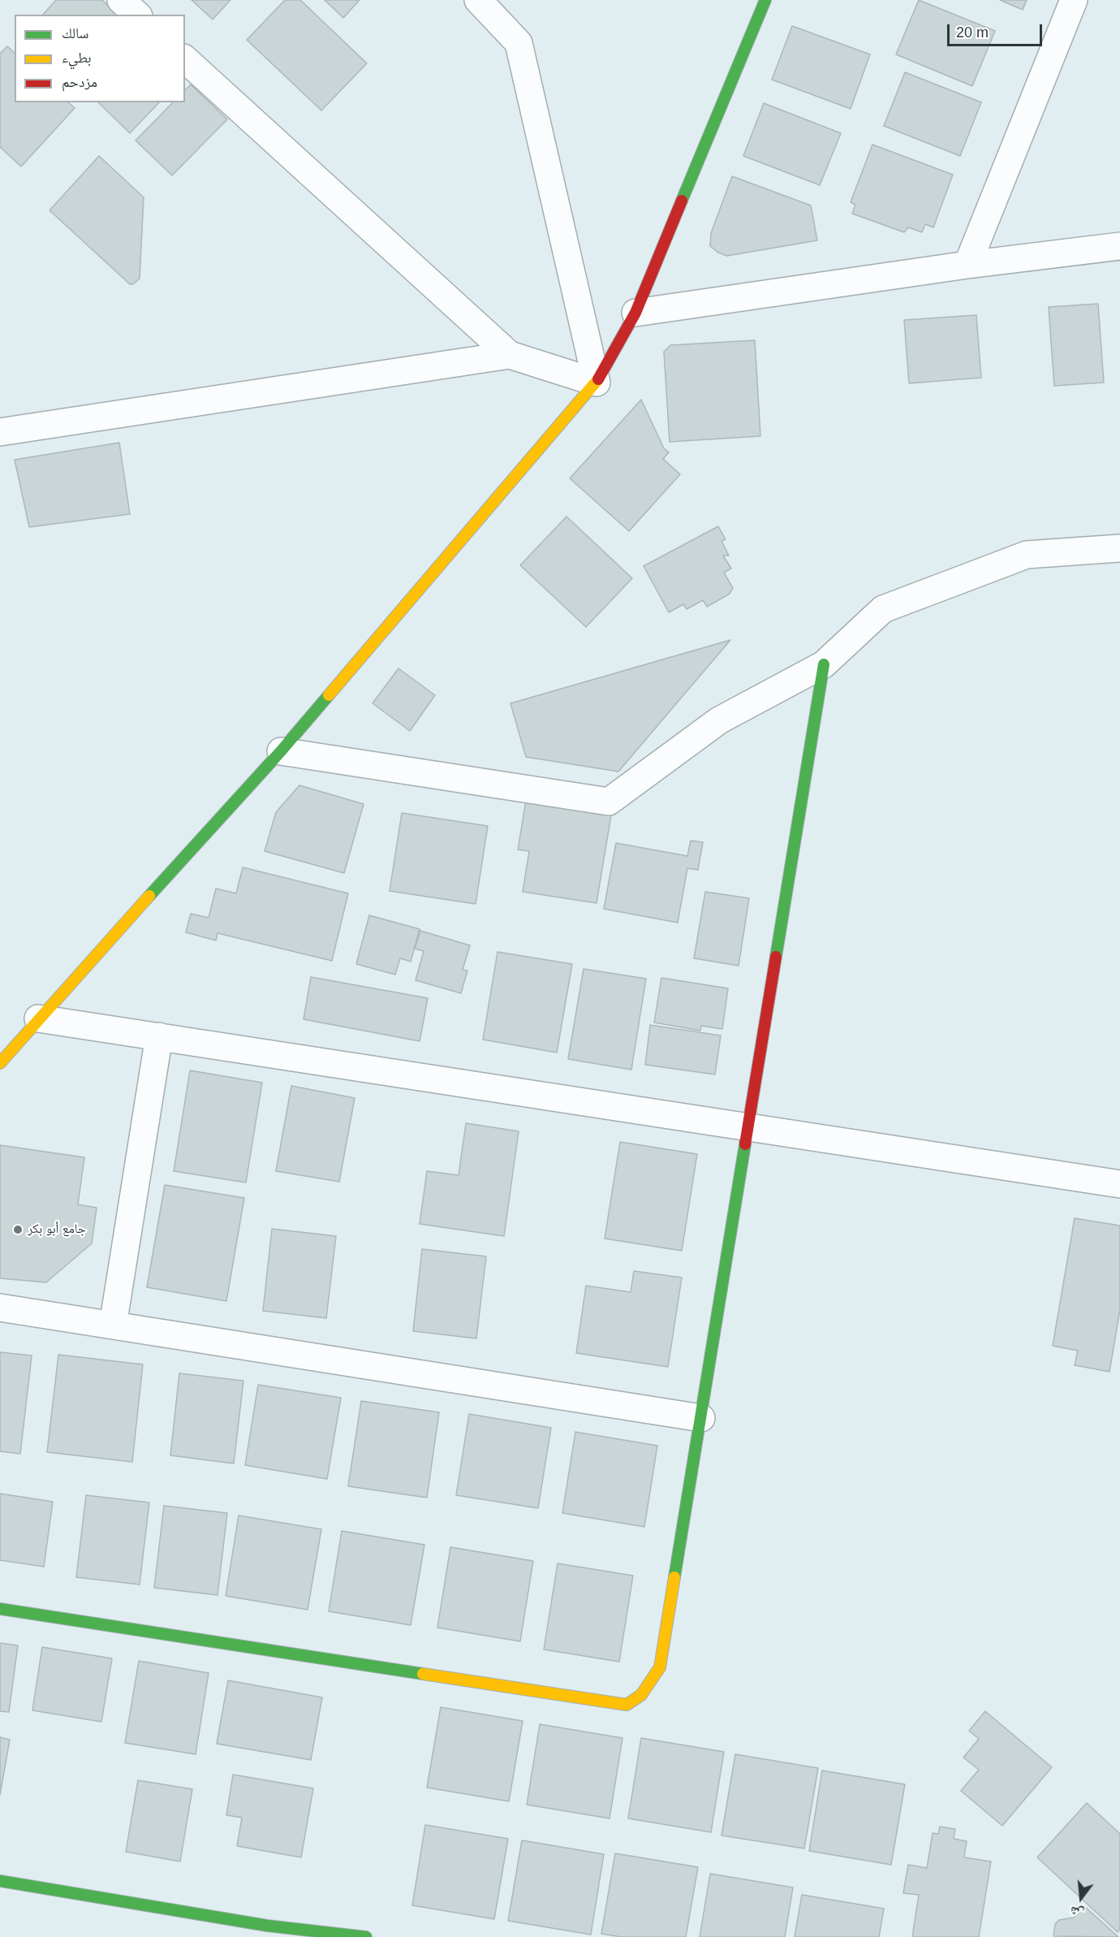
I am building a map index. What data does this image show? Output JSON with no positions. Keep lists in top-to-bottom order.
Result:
{
  "places": ["جامع أبو بكر"],
  "legend": ["سالك", "بطيء", "مزدحم"],
  "scale_bar": "20 m",
  "north": "bottom"
}
